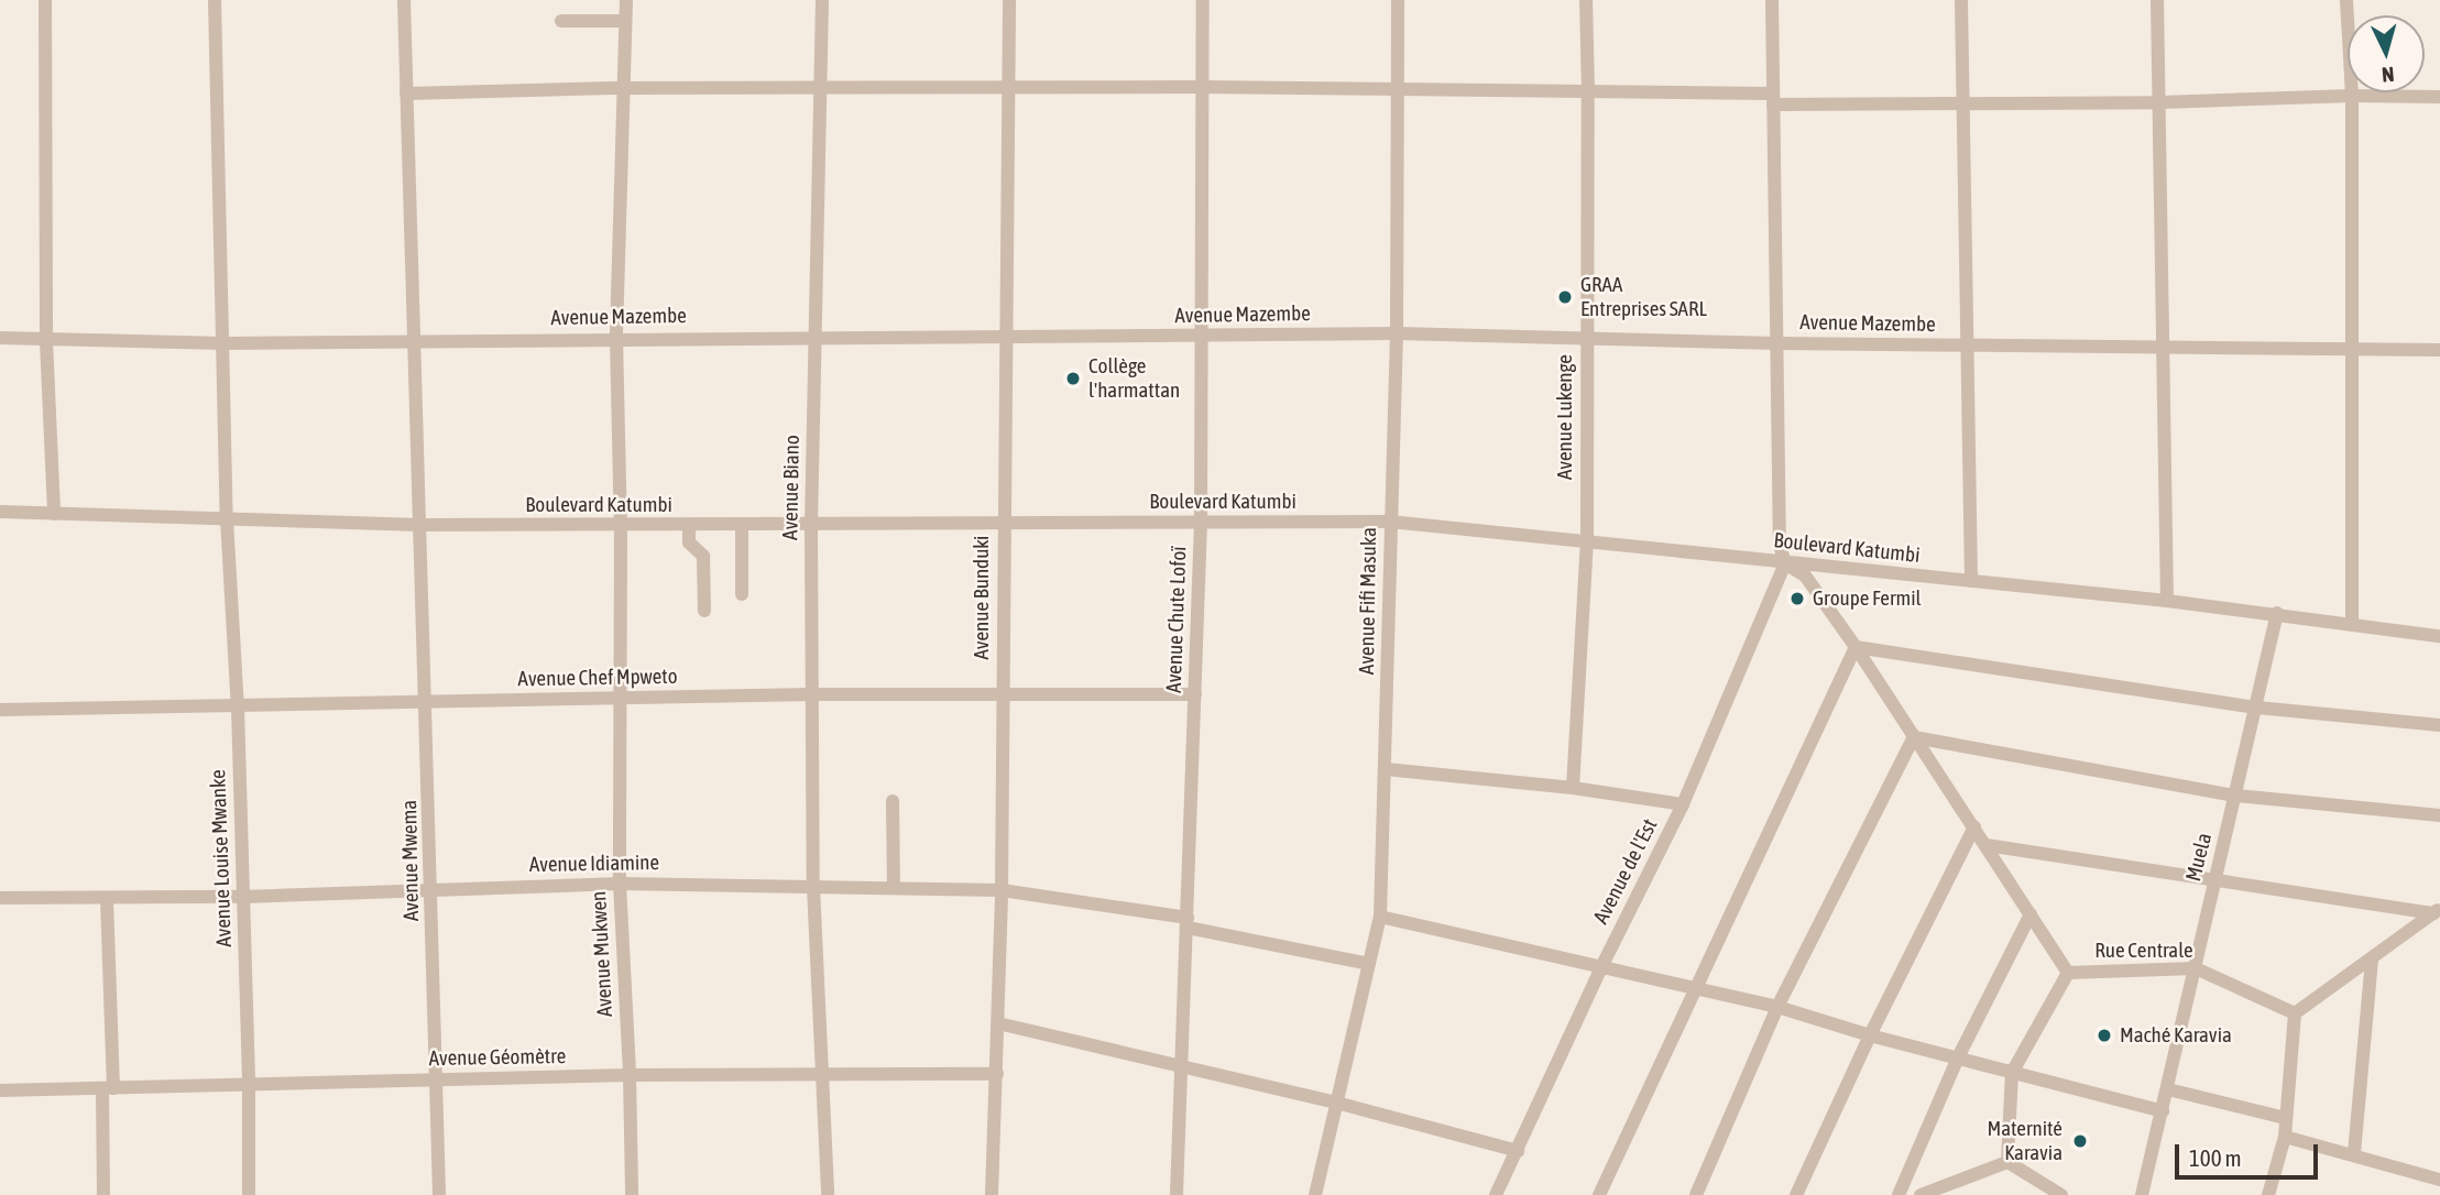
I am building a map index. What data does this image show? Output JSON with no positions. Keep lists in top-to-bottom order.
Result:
{
  "streets": {
    "street": [
      "Avenue Mazembe",
      "Avenue Lukenge",
      "Avenue Biano",
      "Boulevard Katumbi",
      "Avenue Bunduki",
      "Avenue Fifi Masuka",
      "Avenue Chute Lofoï",
      "Avenue Chef Mpweto",
      "Muela",
      "Avenue Louise Mwanke",
      "Avenue Mwema",
      "Avenue Idiamine",
      "Avenue de l'Est",
      "Rue Centrale",
      "Avenue Mukwen",
      "Avenue Géomètre"
    ]
  },
  "crossings": [
    ["Avenue Mazembe", "Avenue Lukenge"],
    ["Avenue Mazembe", "Avenue Biano"],
    ["Avenue Mazembe", "Avenue Bunduki"],
    ["Avenue Mazembe", "Avenue Fifi Masuka"],
    ["Avenue Mazembe", "Avenue Chute Lofoï"],
    ["Avenue Mazembe", "Avenue Louise Mwanke"],
    ["Avenue Mazembe", "Avenue Mwema"],
    ["Avenue Mazembe", "Avenue Mukwen"],
    ["Avenue Lukenge", "Boulevard Katumbi"],
    ["Avenue Biano", "Boulevard Katumbi"],
    ["Avenue Biano", "Avenue Chef Mpweto"],
    ["Avenue Biano", "Avenue Idiamine"],
    ["Avenue Biano", "Avenue Géomètre"],
    ["Boulevard Katumbi", "Avenue Bunduki"],
    ["Boulevard Katumbi", "Avenue Fifi Masuka"],
    ["Boulevard Katumbi", "Avenue Chute Lofoï"],
    ["Boulevard Katumbi", "Muela"],
    ["Boulevard Katumbi", "Avenue Louise Mwanke"],
    ["Boulevard Katumbi", "Avenue Mwema"],
    ["Boulevard Katumbi", "Avenue de l'Est"],
    ["Boulevard Katumbi", "Avenue Mukwen"],
    ["Avenue Bunduki", "Avenue Chef Mpweto"],
    ["Avenue Bunduki", "Avenue Idiamine"],
    ["Avenue Bunduki", "Avenue Géomètre"],
    ["Avenue Fifi Masuka", "Avenue Idiamine"],
    ["Avenue Chute Lofoï", "Avenue Chef Mpweto"],
    ["Avenue Chute Lofoï", "Avenue Idiamine"],
    ["Avenue Chef Mpweto", "Avenue Louise Mwanke"],
    ["Avenue Chef Mpweto", "Avenue Mwema"],
    ["Avenue Chef Mpweto", "Avenue Mukwen"],
    ["Muela", "Rue Centrale"],
    ["Avenue Louise Mwanke", "Avenue Idiamine"],
    ["Avenue Louise Mwanke", "Avenue Géomètre"],
    ["Avenue Mwema", "Avenue Idiamine"],
    ["Avenue Mwema", "Avenue Géomètre"],
    ["Avenue Idiamine", "Avenue Mukwen"],
    ["Avenue Mukwen", "Avenue Géomètre"]
  ],
  "places": [
    "GRAA Entreprises SARL",
    "Collège l'harmattan",
    "Groupe Fermil",
    "Maché Karavia",
    "Maternité Karavia"
  ],
  "scale_bar": "100 m",
  "north": "bottom"
}
